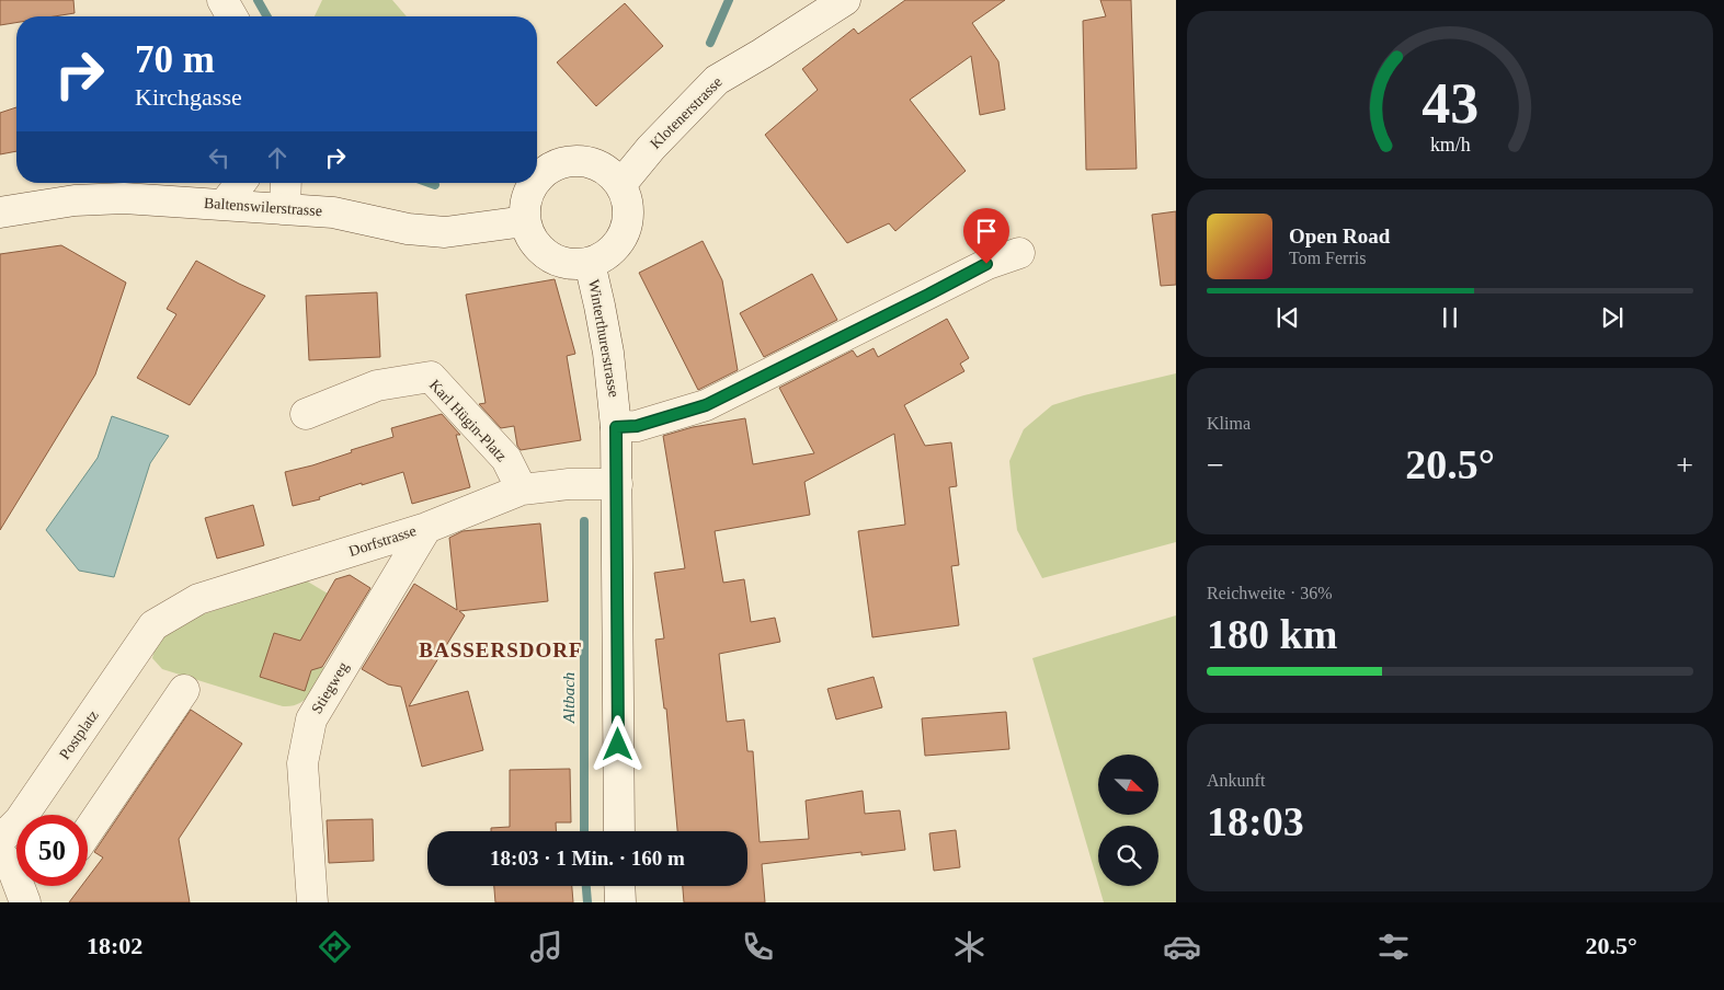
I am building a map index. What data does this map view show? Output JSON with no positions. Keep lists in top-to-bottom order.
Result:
{
  "streets": {
    "street": [
      "Klotenerstrasse",
      "Baltenswilerstrasse",
      "Winterthurerstrasse",
      "Karl Hügin-Platz",
      "Dorfstrasse",
      "Stiegweg",
      "Postplatz"
    ]
  },
  "crossings": [
    ["Winterthurerstrasse", "Dorfstrasse"],
    ["Karl Hügin-Platz", "Dorfstrasse"],
    ["Dorfstrasse", "Stiegweg"],
    ["Dorfstrasse", "Postplatz"]
  ],
  "districts": ["BASSERSDORF"],
  "water": ["Altbach"],
  "north": "bottom right",
  "page": {
    "turn": ["70 m", "Kirchgasse"],
    "song": ["Open Road", "Tom Ferris"],
    "tile": [
      "Klima",
      ["Reichweite · 36%", "180 km"],
      ["Ankunft", "18:03"]
    ],
    "heat": ["−", "20.5°", "+"],
    "limit": "50",
    "trip": "18:03 · 1 Min. · 160 m",
    "tabs": ["18:02", "20.5°"],
    "gauge": ["43", "km/h"]
  }
}
